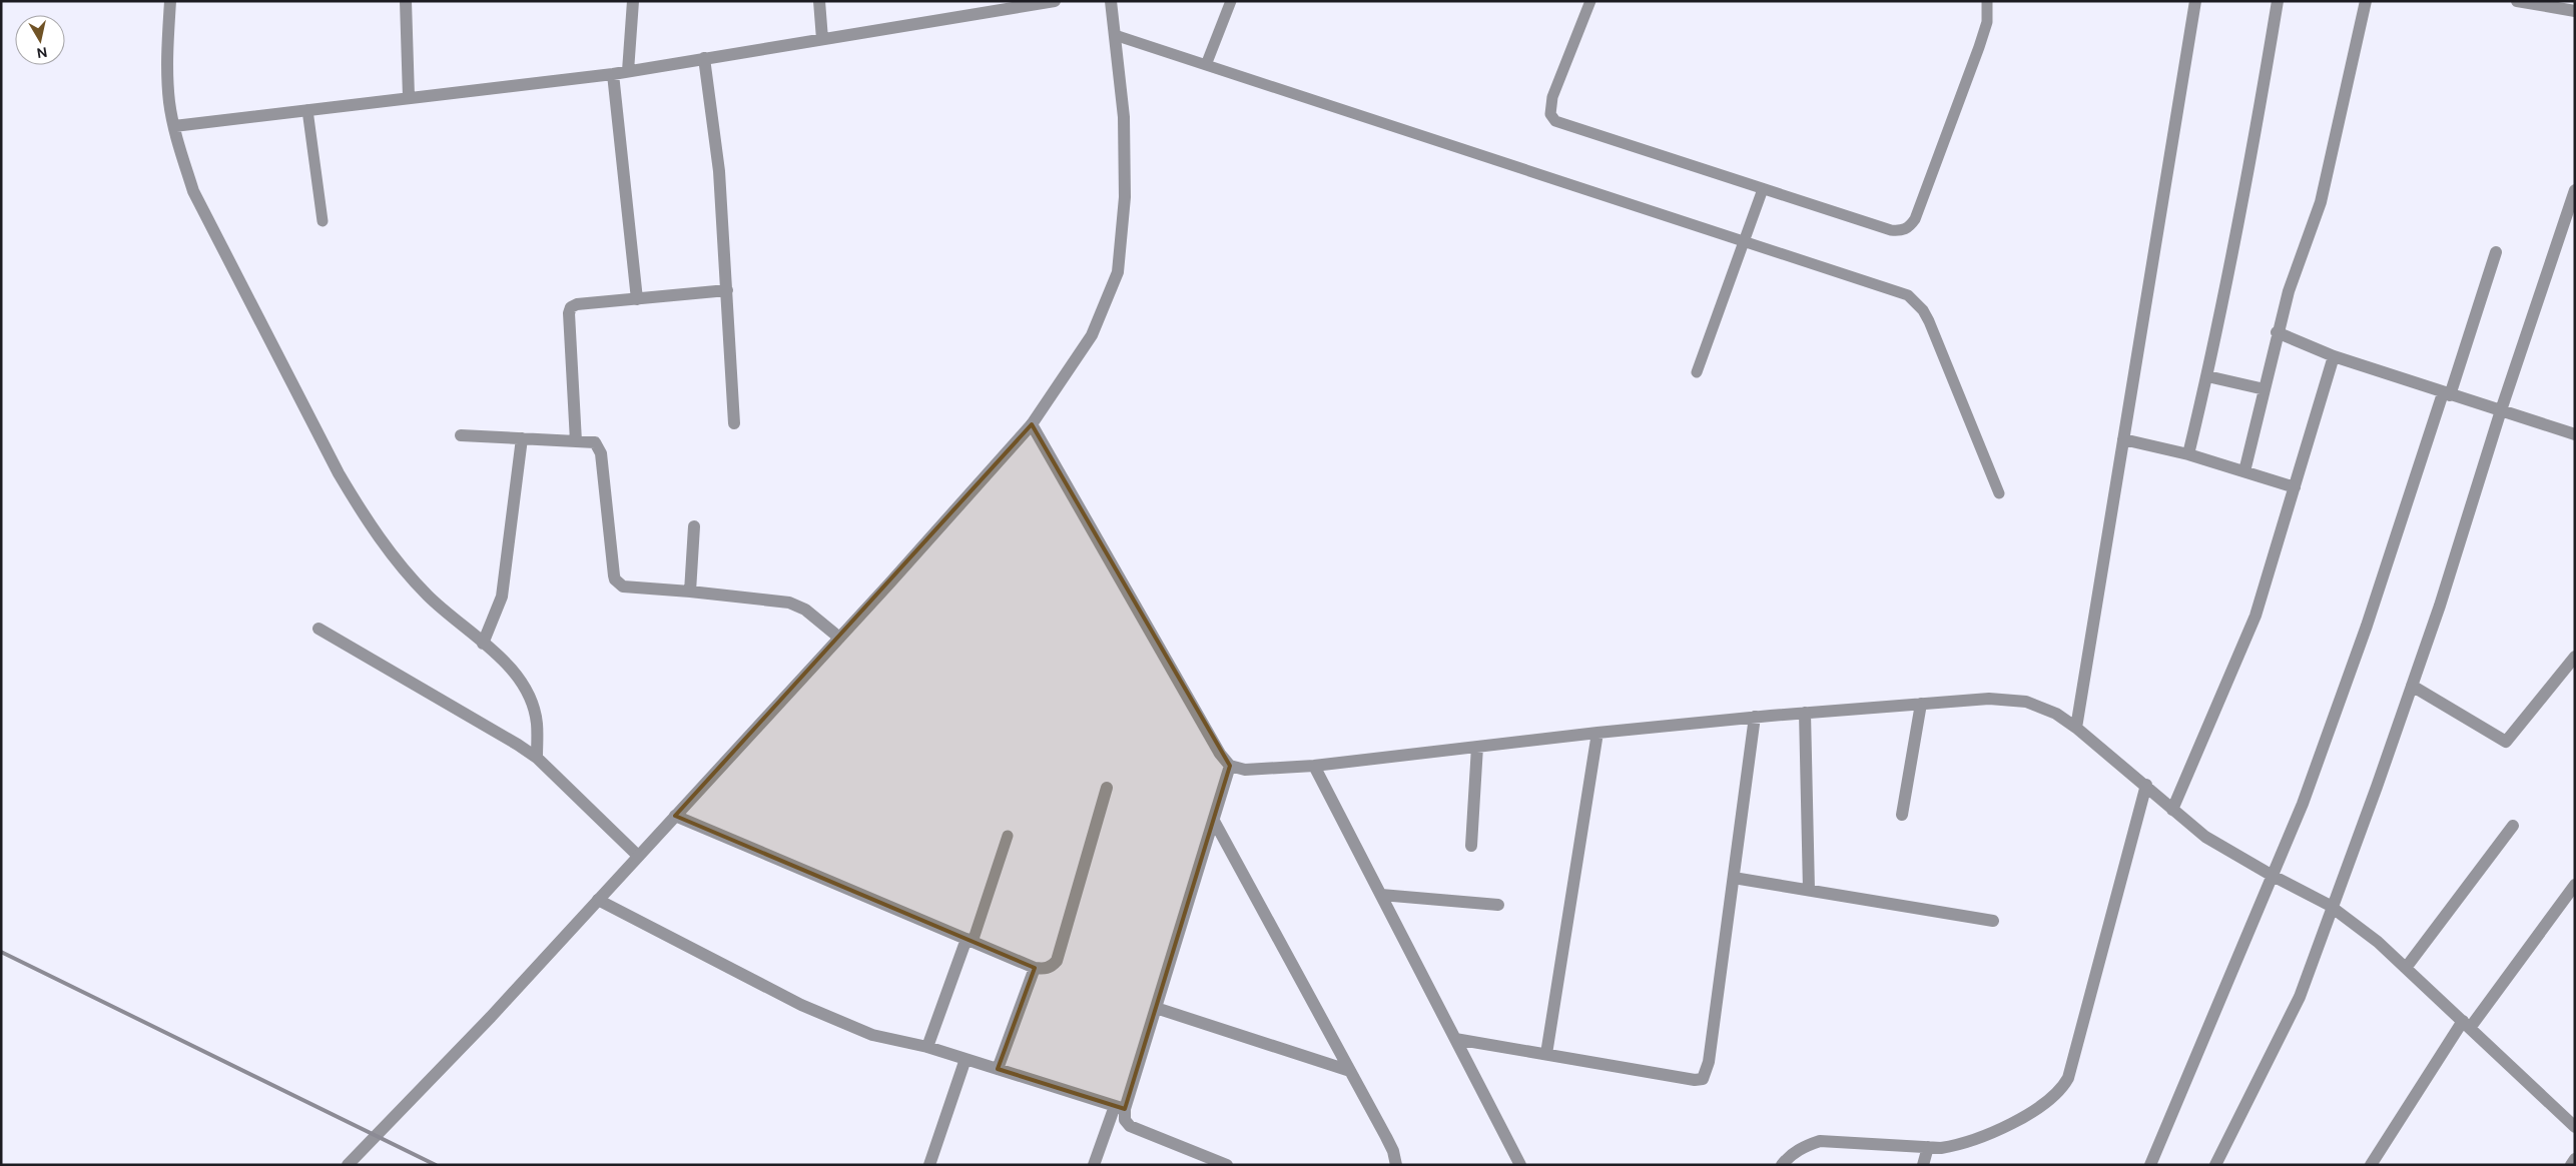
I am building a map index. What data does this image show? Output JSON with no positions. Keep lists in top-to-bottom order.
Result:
{
  "north": "bottom"
}
